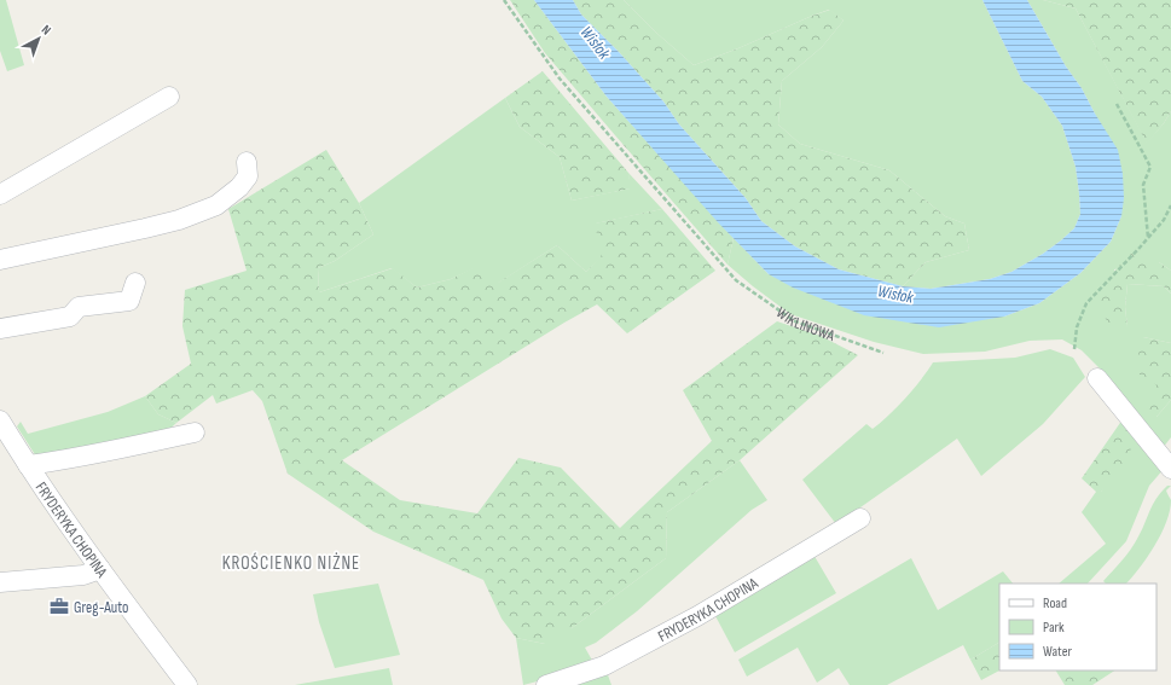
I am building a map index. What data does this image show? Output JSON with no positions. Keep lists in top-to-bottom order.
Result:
{
  "streets": {
    "street": ["FRYDERYKA CHOPINA"],
    "path": ["WIKLINOWA"]
  },
  "districts": ["KROŚCIENKO NIŻNE"],
  "water": ["Wisłok"],
  "places": {
    "office": ["Greg-Auto"]
  },
  "legend": ["Road", "Park", "Water"],
  "north": "top right"
}
